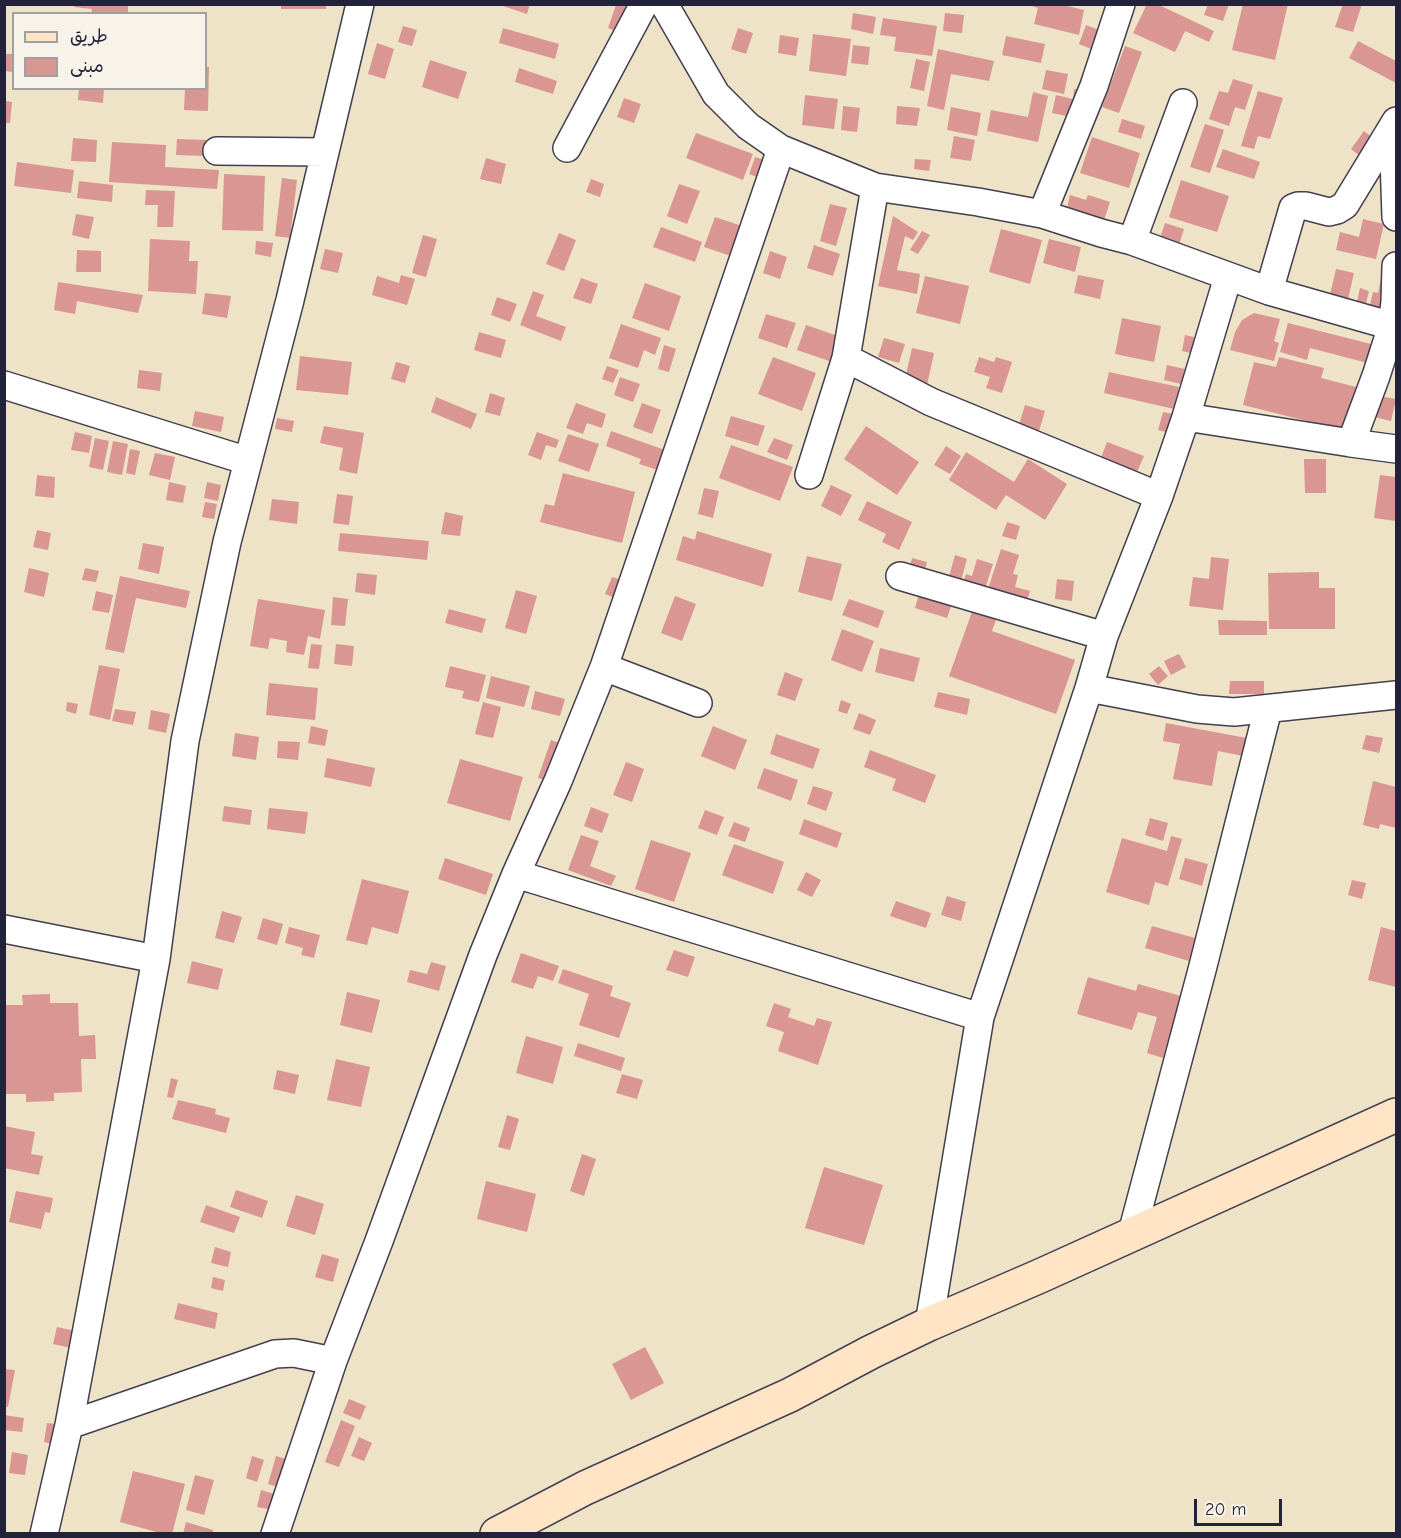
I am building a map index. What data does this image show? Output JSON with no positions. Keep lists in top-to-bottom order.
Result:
{
  "legend": ["طريق", "مبنى"],
  "scale_bar": "20 m"
}
